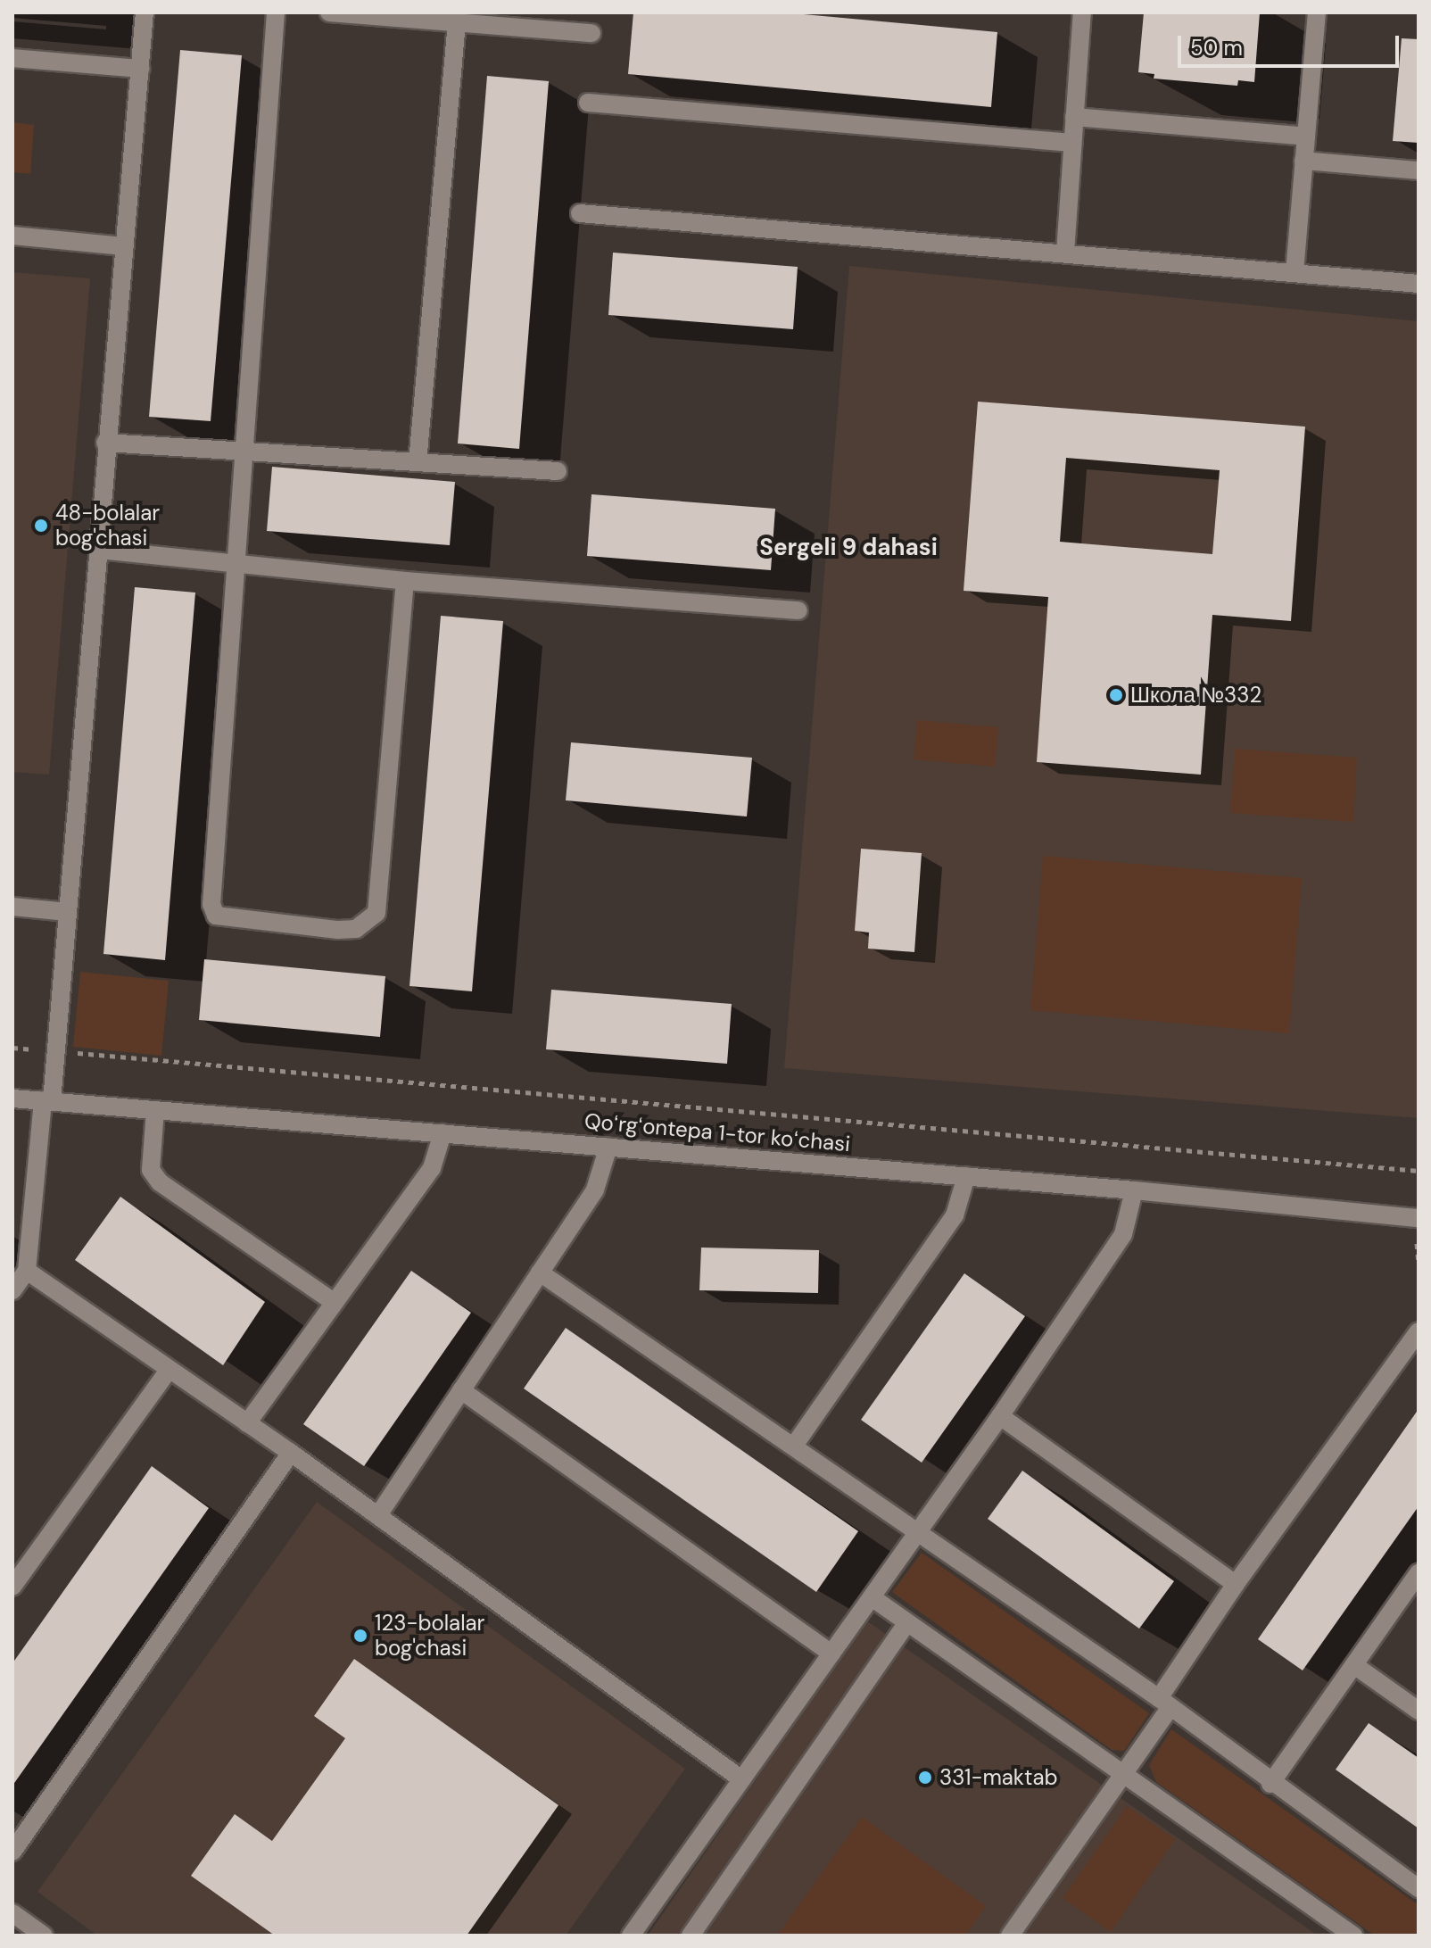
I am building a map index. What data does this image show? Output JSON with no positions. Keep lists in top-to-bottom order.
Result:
{
  "streets": {
    "street": ["Qoʻrgʻontepa 1-tor koʻchasi"]
  },
  "districts": ["Sergeli 9 dahasi"],
  "places": [
    "48-bolalar bog'chasi",
    "Школа №332",
    "123-bolalar bog'chasi",
    "331-maktab"
  ],
  "scale_bar": "50 m"
}
